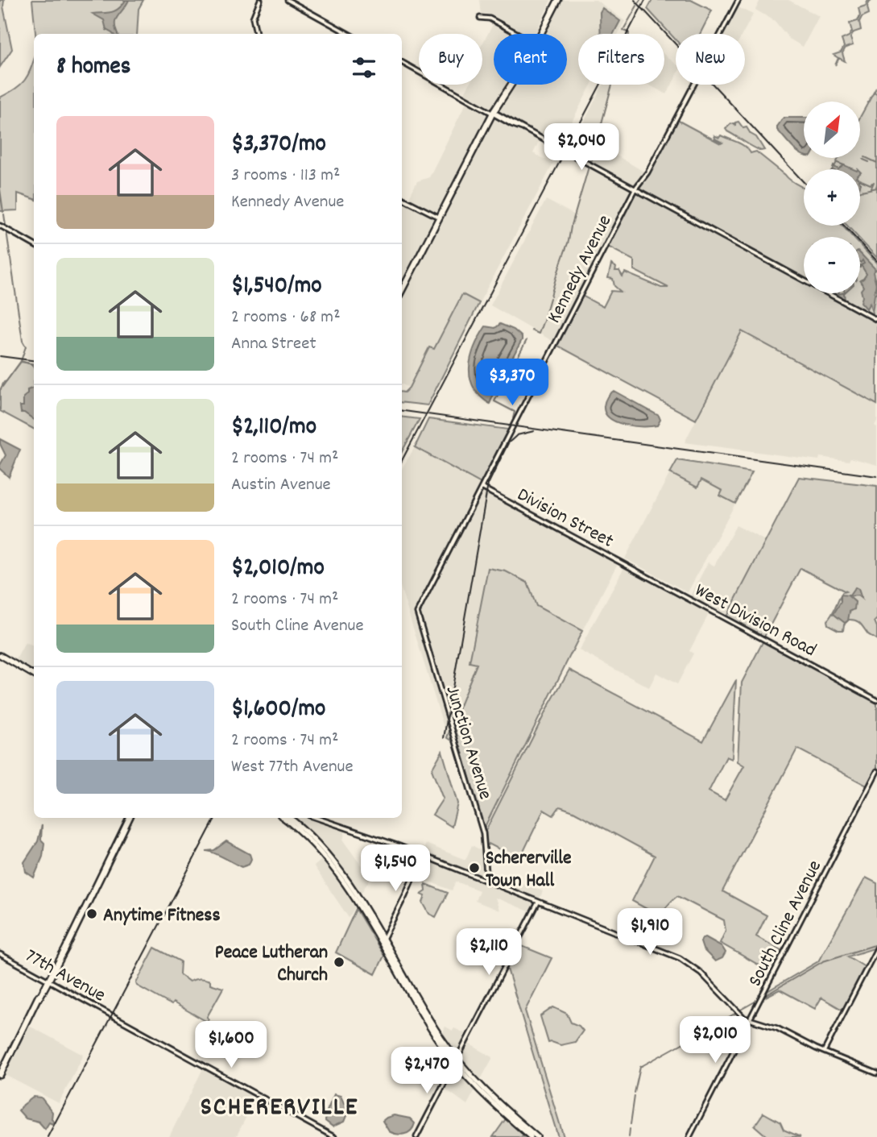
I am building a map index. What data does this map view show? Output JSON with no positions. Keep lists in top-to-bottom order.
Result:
{
  "streets": {
    "street": [
      "Kennedy Avenue",
      "Division Street",
      "West Division Road",
      "Junction Avenue",
      "South Cline Avenue",
      "77th Avenue"
    ]
  },
  "crossings": [
    ["Kennedy Avenue", "Division Street"],
    ["Kennedy Avenue", "Junction Avenue"],
    ["Division Street", "West Division Road"]
  ],
  "districts": ["SCHERERVILLE"],
  "places": ["Schererville Town Hall", "Anytime Fitness", "Peace Lutheran Church"],
  "north": "top right",
  "page": {
    "chip": [
      "Buy",
      "Rent",
      "Filters",
      "New"
    ],
    "heading": "8 homes",
    "map_buttons": ["+", "−"],
    "list": [
      {
        "name": "$3,370/mo",
        "note": "3 rooms · 113 m² · Kennedy Avenue"
      },
      {
        "name": "$1,540/mo",
        "note": "2 rooms · 68 m² · Anna Street"
      },
      {
        "name": "$2,110/mo",
        "note": "2 rooms · 74 m² · Austin Avenue"
      },
      {
        "name": "$2,010/mo",
        "note": "2 rooms · 74 m² · South Cline Avenue"
      },
      {
        "name": "$1,600/mo",
        "note": "2 rooms · 74 m² · West 77th Avenue"
      }
    ],
    "price": [
      "$2,040",
      "$3,370",
      "$1,540",
      "$1,910",
      "$2,110",
      "$2,010",
      "$1,600",
      "$2,470"
    ]
  }
}
